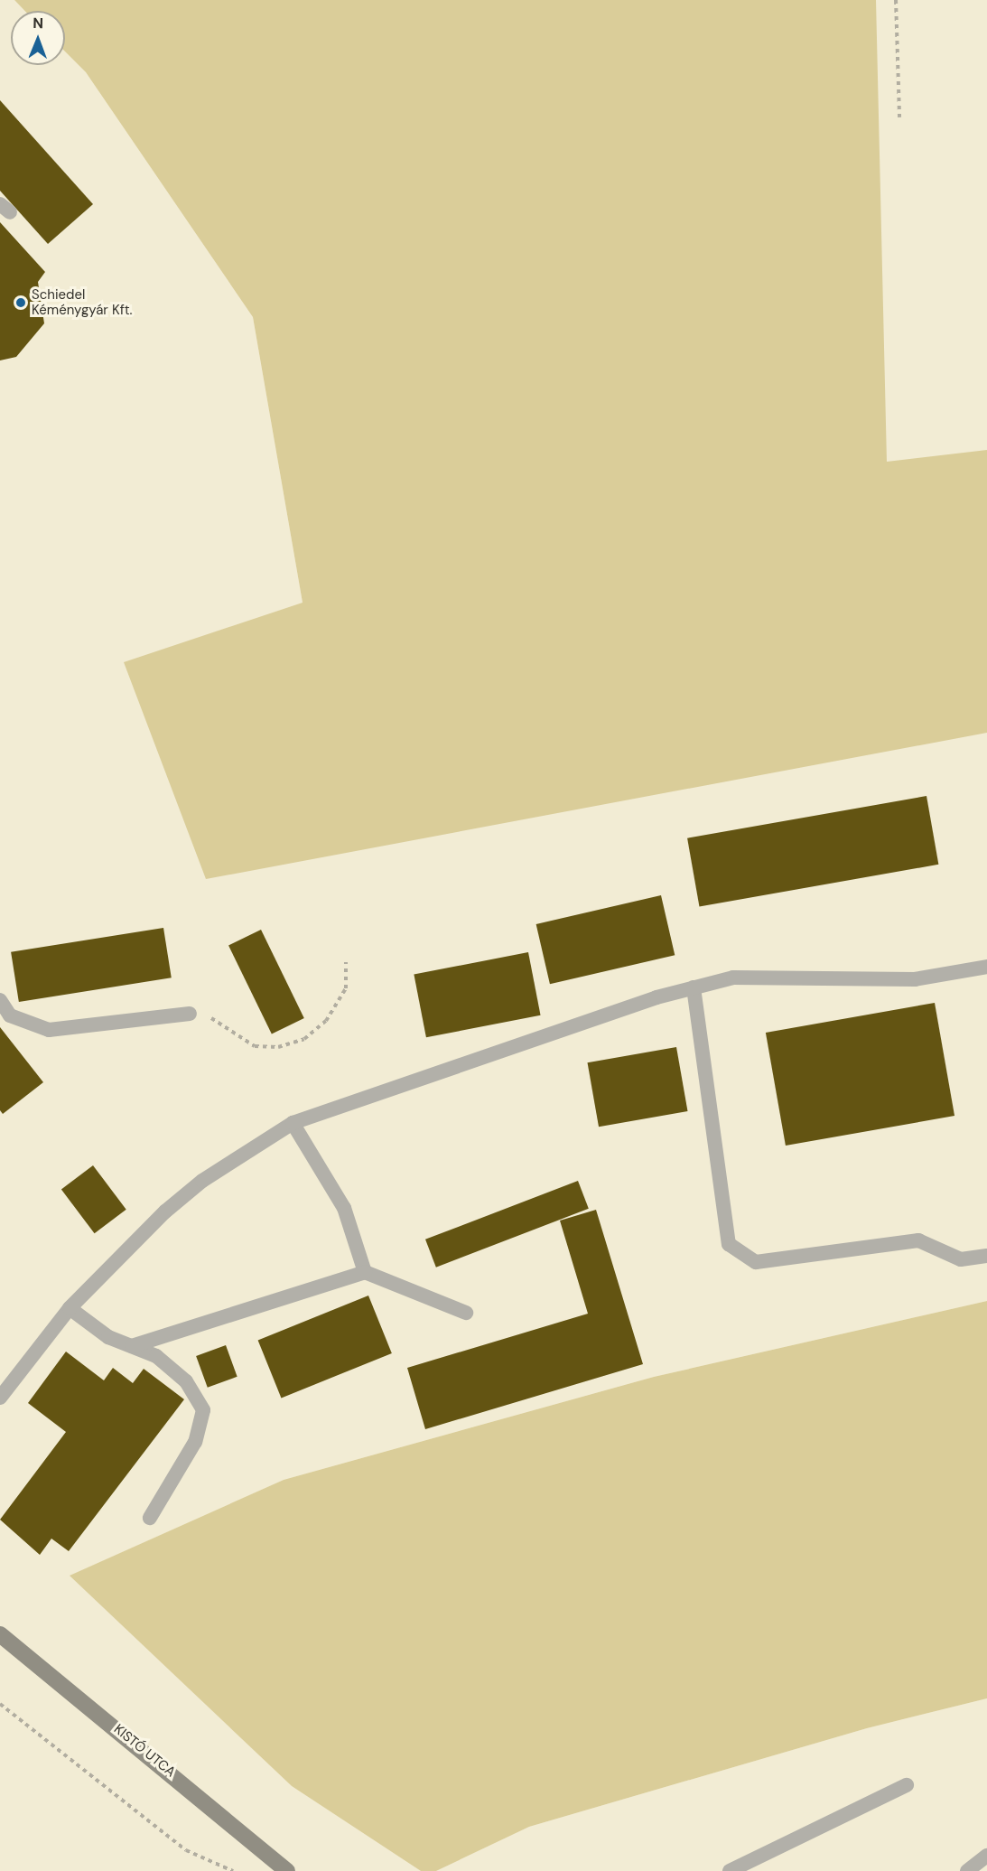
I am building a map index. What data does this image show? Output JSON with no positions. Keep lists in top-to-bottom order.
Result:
{
  "streets": {
    "street": ["KISTÓ UTCA"]
  },
  "places": ["Schiedel Kéménygyár Kft."],
  "north": "top"
}
